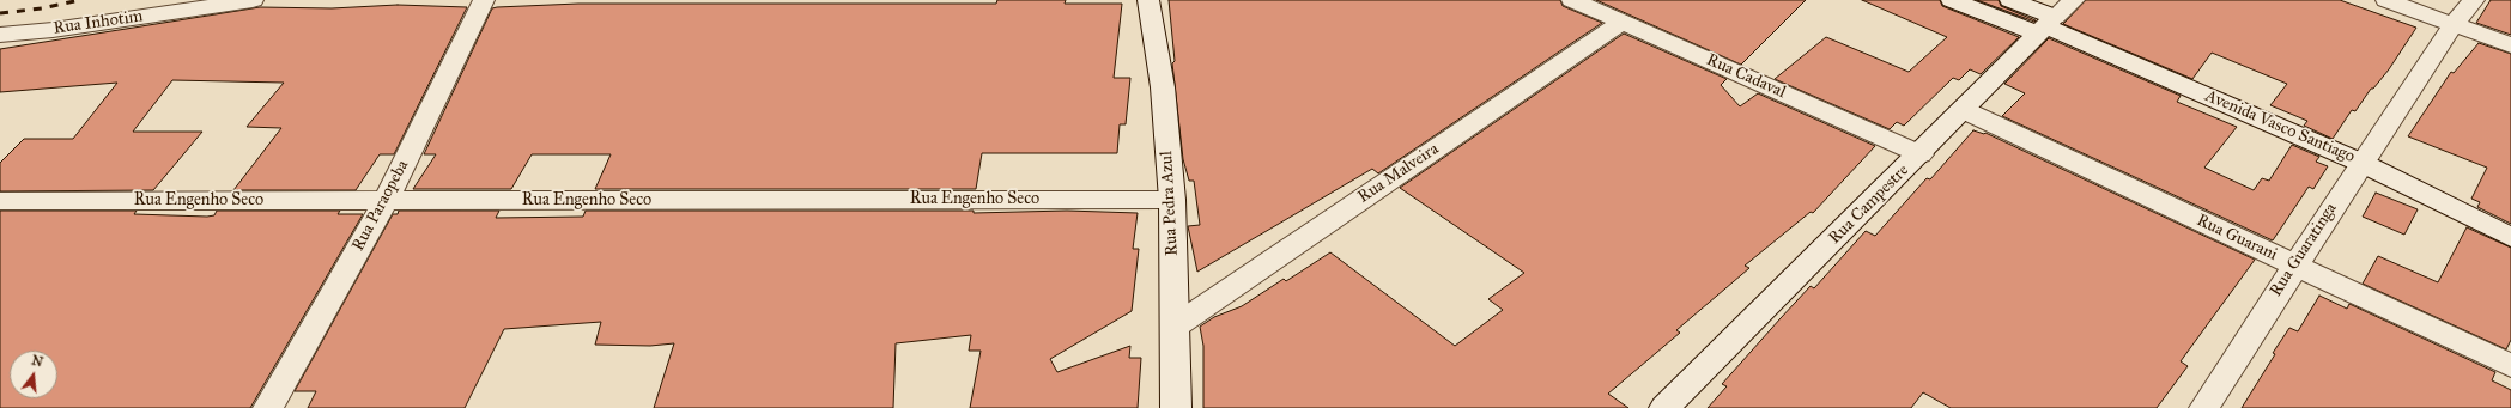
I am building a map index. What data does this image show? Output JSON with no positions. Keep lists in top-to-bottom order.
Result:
{
  "streets": {
    "street": [
      "Rua Inhotim",
      "Rua Cadaval",
      "Avenida Vasco Santiago",
      "Rua Malveira",
      "Rua Engenho Seco",
      "Rua Pedra Azul",
      "Rua Campestre",
      "Rua Paraopeba",
      "Rua Guarani",
      "Rua Guaratinga"
    ]
  },
  "crossings": [
    ["Rua Cadaval", "Rua Malveira"],
    ["Rua Cadaval", "Rua Campestre"],
    ["Avenida Vasco Santiago", "Rua Campestre"],
    ["Avenida Vasco Santiago", "Rua Guaratinga"],
    ["Rua Malveira", "Rua Pedra Azul"],
    ["Rua Engenho Seco", "Rua Pedra Azul"],
    ["Rua Engenho Seco", "Rua Paraopeba"],
    ["Rua Campestre", "Rua Guarani"],
    ["Rua Guarani", "Rua Guaratinga"]
  ],
  "north": "top"
}
